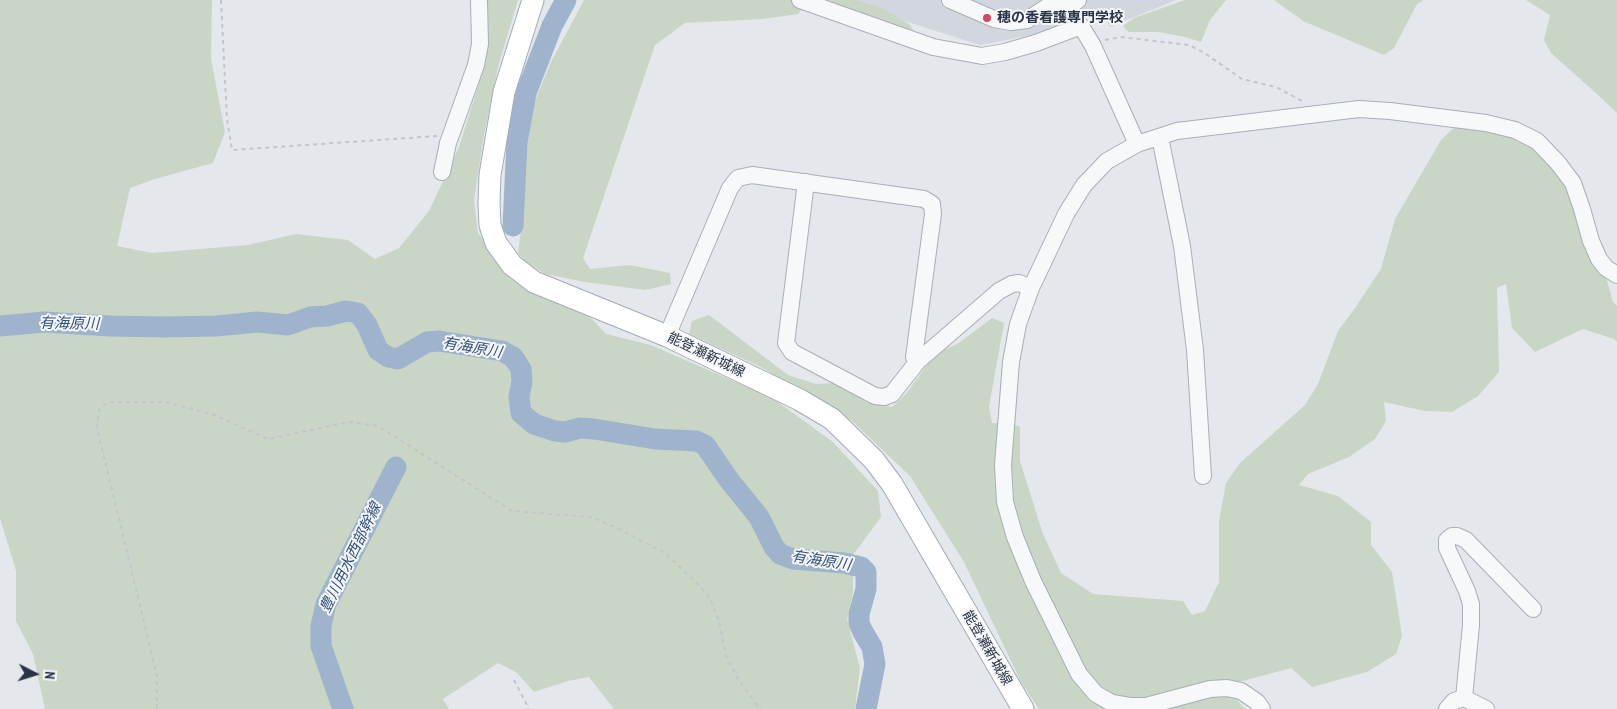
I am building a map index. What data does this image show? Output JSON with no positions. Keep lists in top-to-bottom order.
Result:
{
  "streets": {
    "main road": ["能登瀬新城線"]
  },
  "water": ["有海原川", "豊川用水西部幹線"],
  "places": ["穂の香看護専門学校"],
  "north": "right"
}
